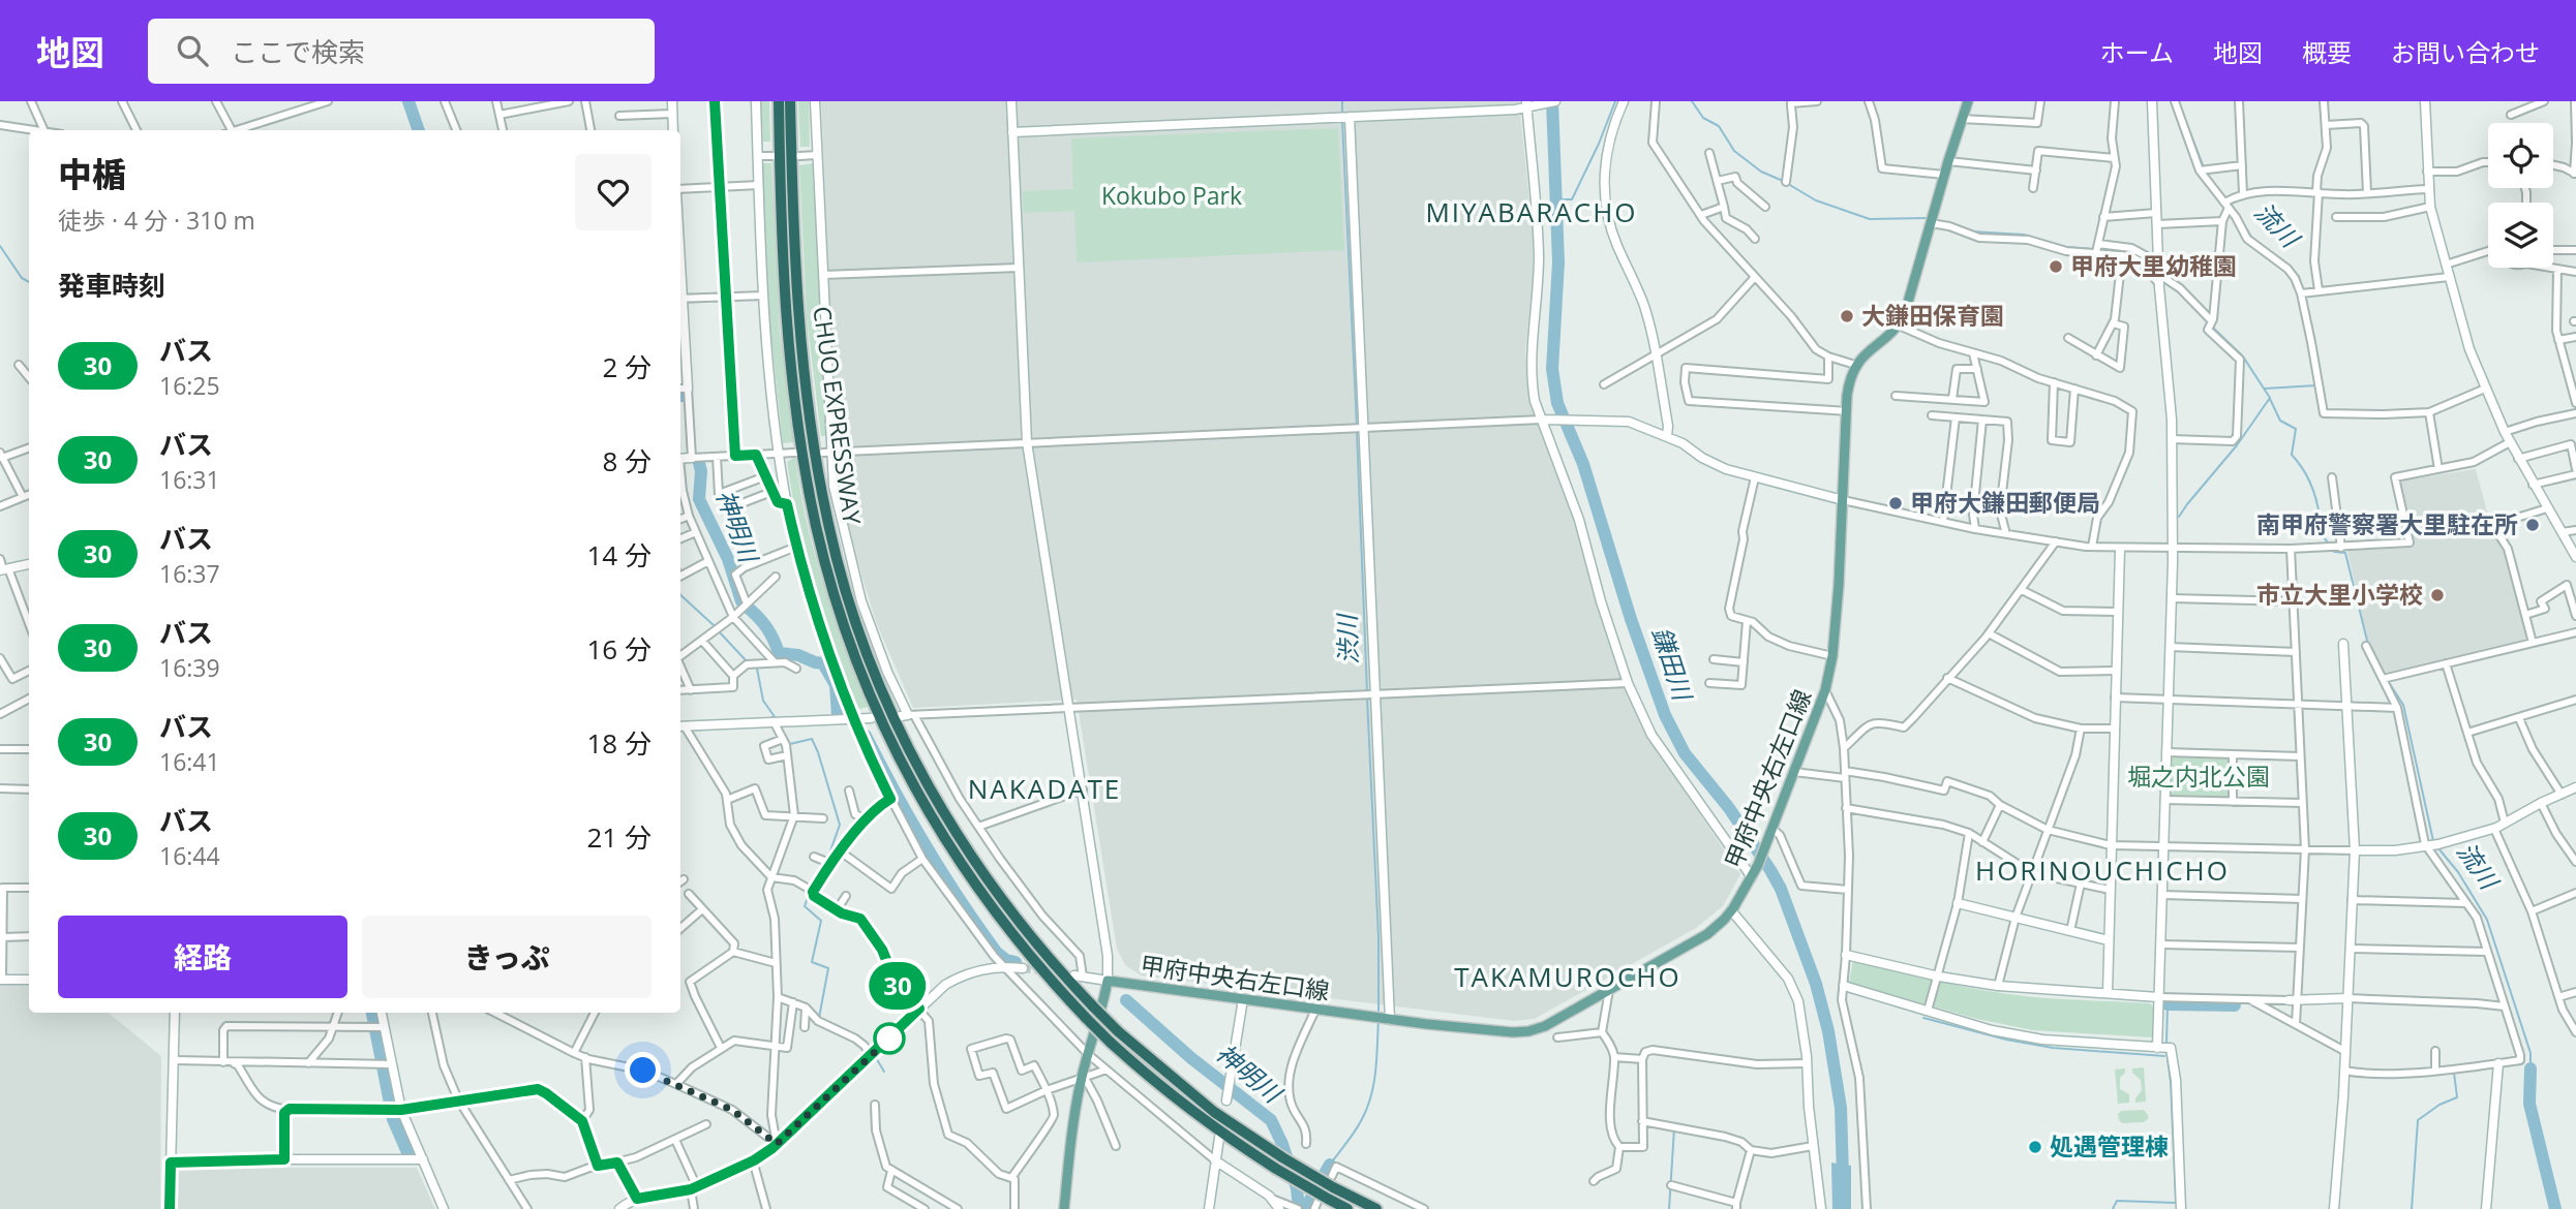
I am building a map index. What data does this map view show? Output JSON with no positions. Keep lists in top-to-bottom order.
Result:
{
  "streets": {
    "highway": ["CHUO EXPRESSWAY"],
    "main road": ["甲府中央右左口線"]
  },
  "districts": [
    "MIYABARACHO",
    "NAKADATE",
    "HORINOUCHICHO",
    "TAKAMUROCHO"
  ],
  "water": [
    "流川",
    "神明川",
    "渋川",
    "鎌田川"
  ],
  "parks": ["Kokubo Park", "堀之内北公園"],
  "places": [
    "甲府大里幼稚園",
    "大鎌田保育園",
    "甲府大鎌田郵便局",
    "南甲府警察署大里駐在所",
    "市立大里小学校",
    "処遇管理棟"
  ],
  "lines": ["bus line 30"],
  "page": {
    "header": "地図",
    "search": "ここで検索",
    "nav": [
      "ホーム",
      "地図",
      "概要",
      "お問い合わせ"
    ],
    "on_map": "30",
    "heading": [
      ["中楯", "徒歩 · 4 分 · 310 m"],
      "発車時刻"
    ],
    "list": [
      {
        "mark": "30",
        "name": "バス",
        "note": "16:25",
        "value": "2 分"
      },
      {
        "mark": "30",
        "name": "バス",
        "note": "16:31",
        "value": "8 分"
      },
      {
        "mark": "30",
        "name": "バス",
        "note": "16:37",
        "value": "14 分"
      },
      {
        "mark": "30",
        "name": "バス",
        "note": "16:39",
        "value": "16 分"
      },
      {
        "mark": "30",
        "name": "バス",
        "note": "16:41",
        "value": "18 分"
      },
      {
        "mark": "30",
        "name": "バス",
        "note": "16:44",
        "value": "21 分"
      }
    ],
    "buttons": ["経路", "きっぷ"]
  }
}
